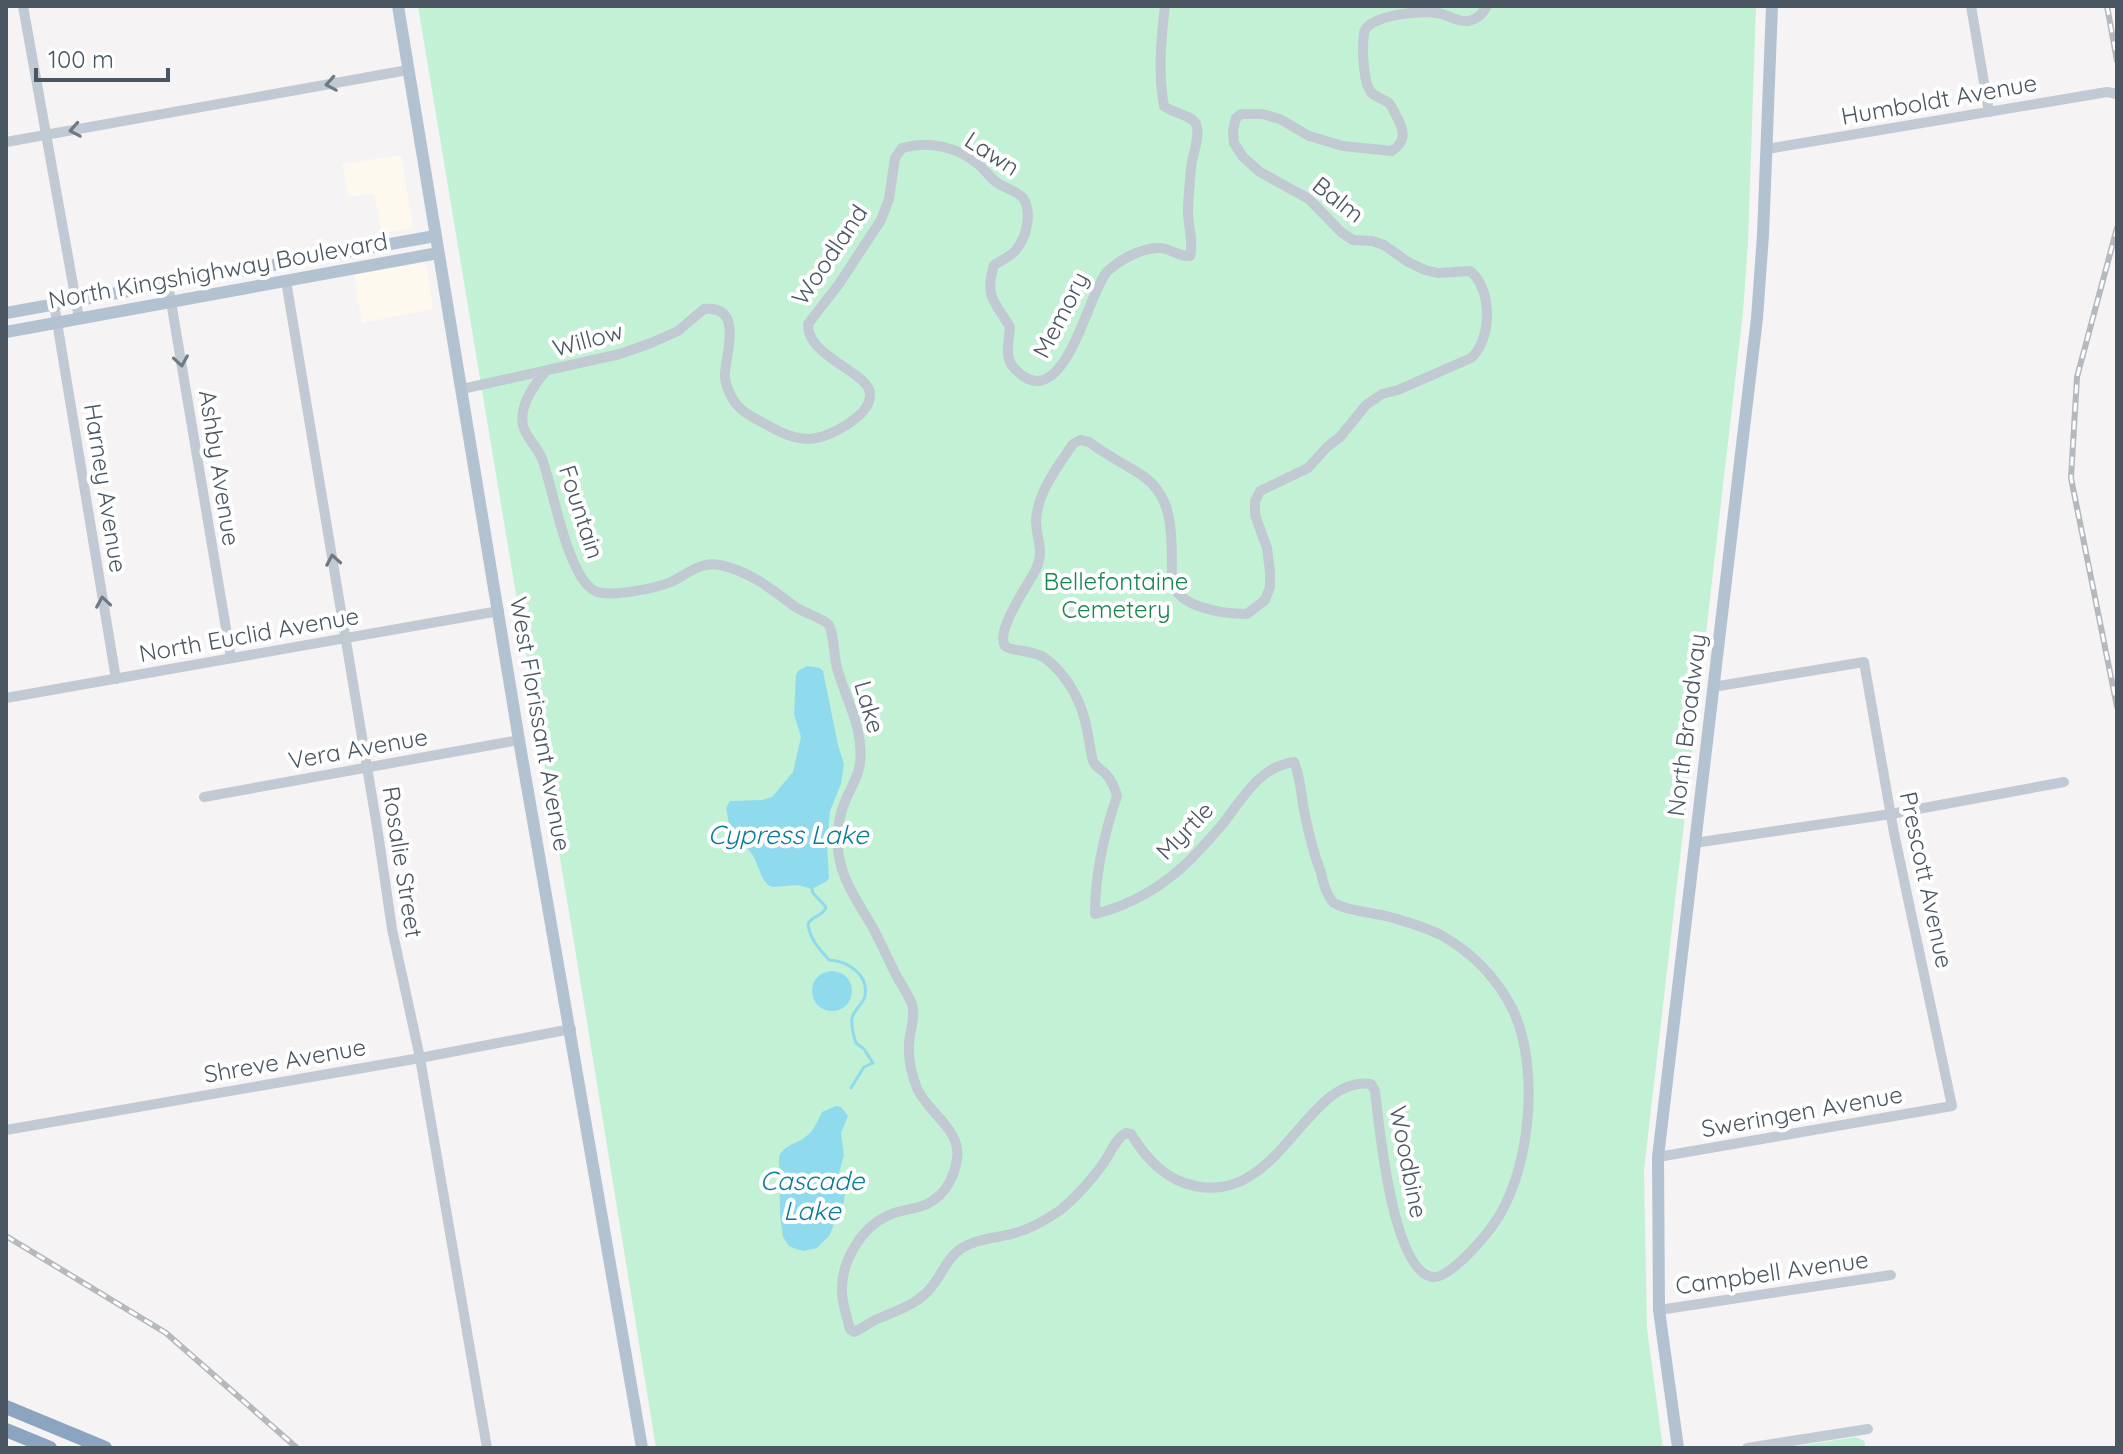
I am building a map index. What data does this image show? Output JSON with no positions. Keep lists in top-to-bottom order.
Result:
{
  "streets": {
    "main road": ["North Kingshighway Boulevard", "West Florissant Avenue", "North Broadway"],
    "street": [
      "Humboldt Avenue",
      "Lawn",
      "Balm",
      "Woodland",
      "Memory",
      "Willow",
      "Ashby Avenue",
      "Harney Avenue",
      "Fountain",
      "North Euclid Avenue",
      "Lake",
      "Vera Avenue",
      "Myrtle",
      "Rosalie Street",
      "Prescott Avenue",
      "Shreve Avenue",
      "Sweringen Avenue",
      "Woodbine",
      "Campbell Avenue"
    ]
  },
  "crossings": [
    ["Humboldt Avenue", "North Broadway"],
    ["Lawn", "Woodland"],
    ["Lawn", "Memory"],
    ["Balm", "Myrtle"],
    ["Woodland", "Willow"],
    ["North Kingshighway Boulevard", "Ashby Avenue"],
    ["North Kingshighway Boulevard", "Harney Avenue"],
    ["North Kingshighway Boulevard", "West Florissant Avenue"],
    ["North Kingshighway Boulevard", "Rosalie Street"],
    ["Willow", "Fountain"],
    ["Willow", "West Florissant Avenue"],
    ["Ashby Avenue", "North Euclid Avenue"],
    ["Harney Avenue", "North Euclid Avenue"],
    ["Fountain", "Lake"],
    ["North Euclid Avenue", "West Florissant Avenue"],
    ["North Euclid Avenue", "Rosalie Street"],
    ["Lake", "Woodbine"],
    ["West Florissant Avenue", "Vera Avenue"],
    ["West Florissant Avenue", "Shreve Avenue"],
    ["North Broadway", "Prescott Avenue"],
    ["North Broadway", "Sweringen Avenue"],
    ["North Broadway", "Campbell Avenue"],
    ["Vera Avenue", "Rosalie Street"],
    ["Myrtle", "Woodbine"],
    ["Rosalie Street", "Shreve Avenue"],
    ["Prescott Avenue", "Sweringen Avenue"]
  ],
  "one_way": ["Ashby Avenue", "Harney Avenue"],
  "water": ["Cypress Lake", "Cascade Lake"],
  "parks": ["Bellefontaine Cemetery"],
  "scale_bar": "100 m"
}
